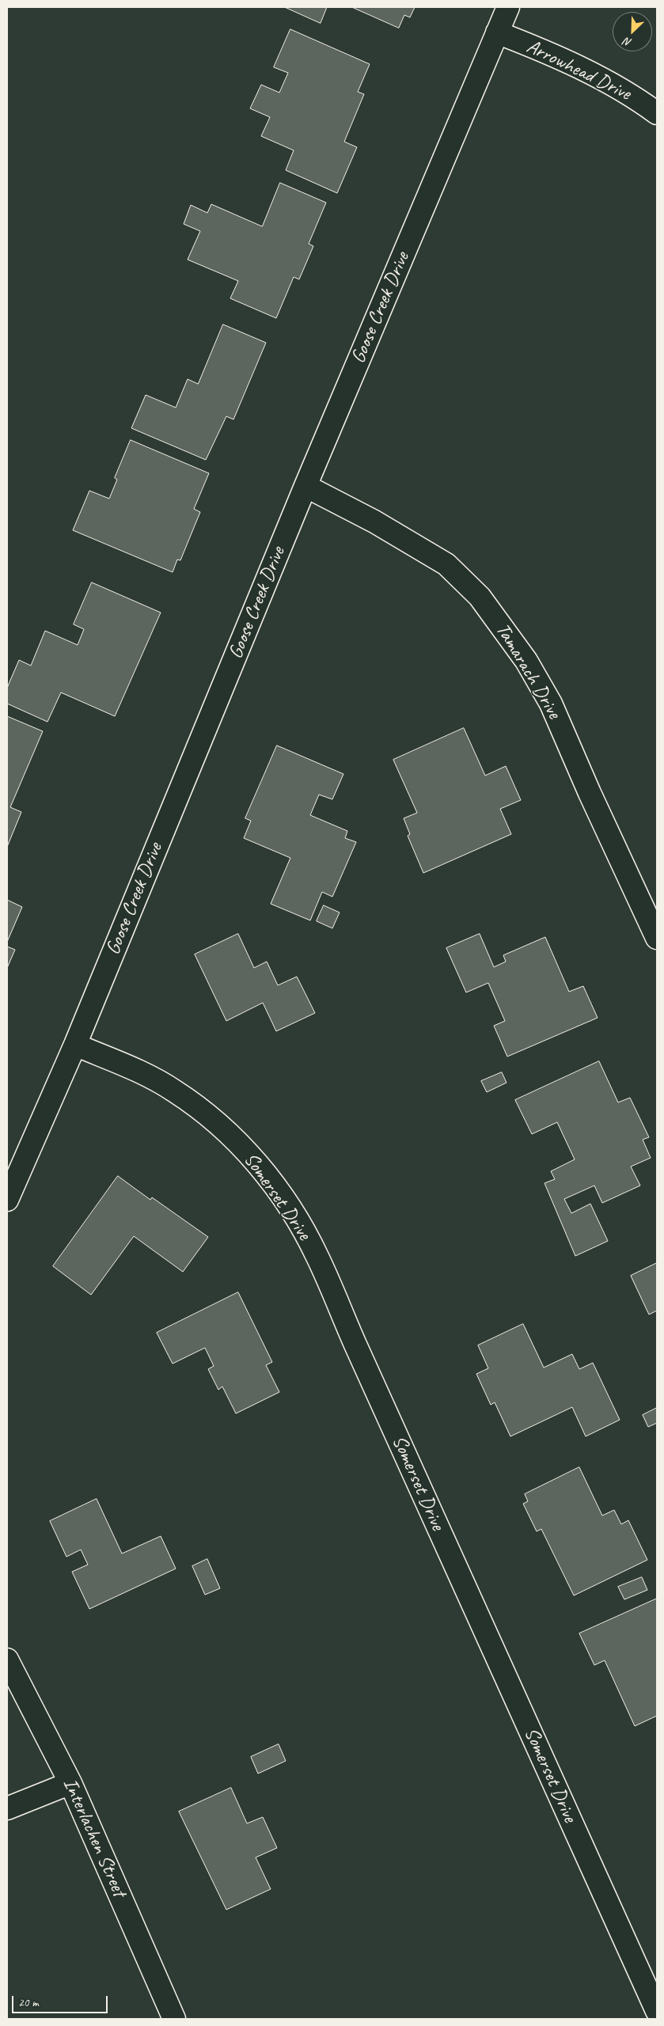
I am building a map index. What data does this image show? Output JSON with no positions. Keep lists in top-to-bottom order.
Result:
{
  "streets": {
    "street": [
      "Arrowhead Drive",
      "Goose Creek Drive",
      "Tamarach Drive",
      "Somerset Drive",
      "Interlachen Street"
    ]
  },
  "crossings": [
    ["Arrowhead Drive", "Goose Creek Drive"],
    ["Goose Creek Drive", "Tamarach Drive"],
    ["Goose Creek Drive", "Somerset Drive"]
  ],
  "scale_bar": "20 m",
  "north": "bottom left"
}
